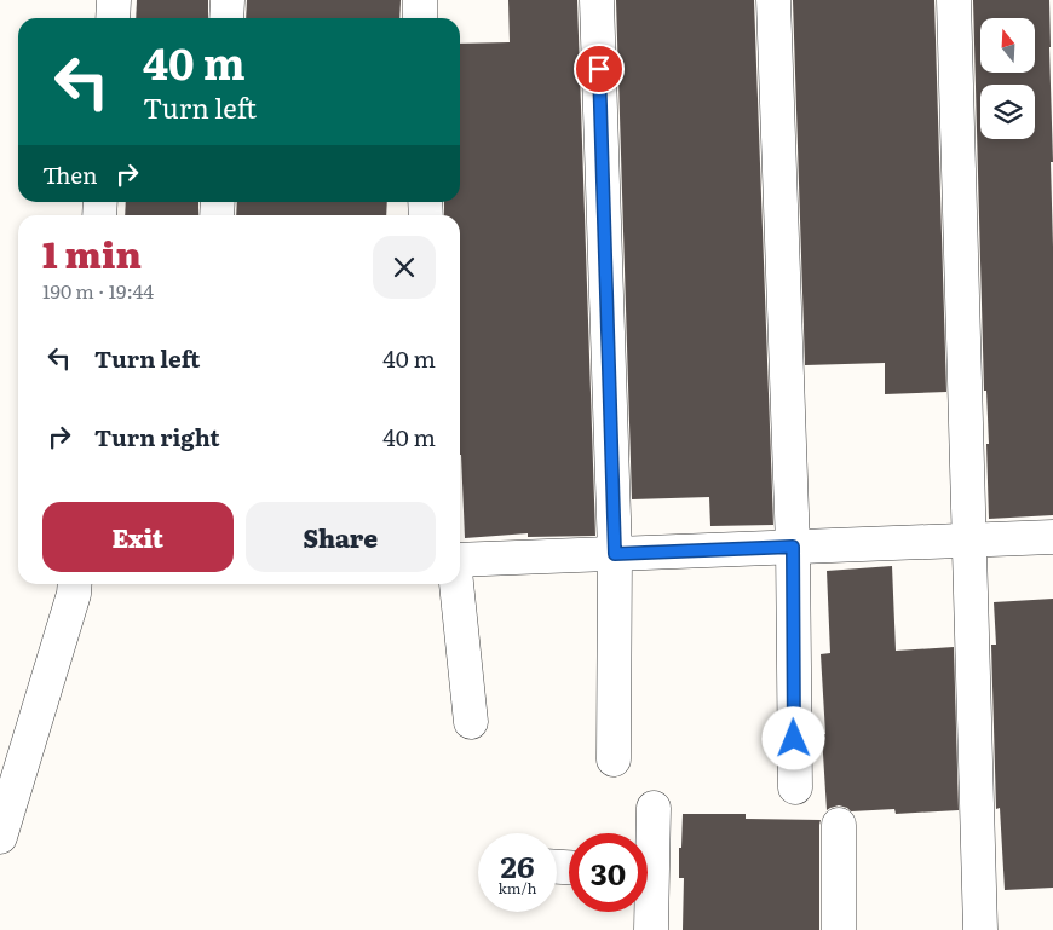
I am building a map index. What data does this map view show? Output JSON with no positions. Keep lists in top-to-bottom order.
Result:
{
  "north": "top",
  "page": {
    "turn": ["40 m", "Turn left"],
    "then": "Then",
    "heading": ["1 min", "190 m · 19:44"],
    "list": [
      {
        "name": "Turn left",
        "value": "40 m"
      },
      {
        "name": "Turn right",
        "value": "40 m"
      }
    ],
    "buttons": ["Exit", "Share"],
    "speed": "26 km/h",
    "limit": "30"
  }
}
